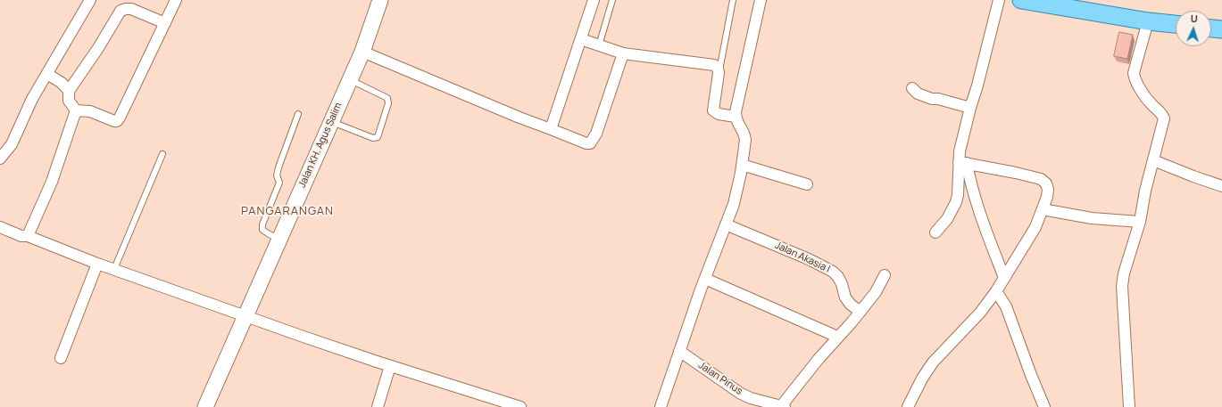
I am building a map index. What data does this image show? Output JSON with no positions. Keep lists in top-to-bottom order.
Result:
{
  "streets": {
    "main road": ["Jalan KH. Agus Salim"],
    "street": ["Jalan Akasia I", "Jalan Pinus"]
  },
  "districts": ["PANGARANGAN"],
  "north": "top"
}
